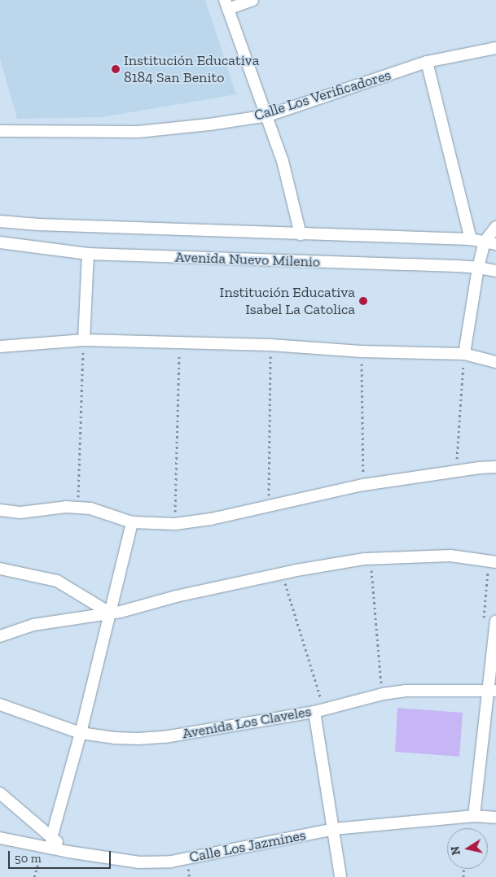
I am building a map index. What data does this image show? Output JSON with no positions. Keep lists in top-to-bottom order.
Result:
{
  "streets": {
    "street": [
      "Calle Los Verificadores",
      "Avenida Nuevo Milenio",
      "Avenida Los Claveles",
      "Calle Los Jazmines"
    ]
  },
  "places": ["Institución Educativa 8184 San Benito", "Institución Educativa Isabel La Catolica"],
  "scale_bar": "50 m",
  "north": "left"
}
